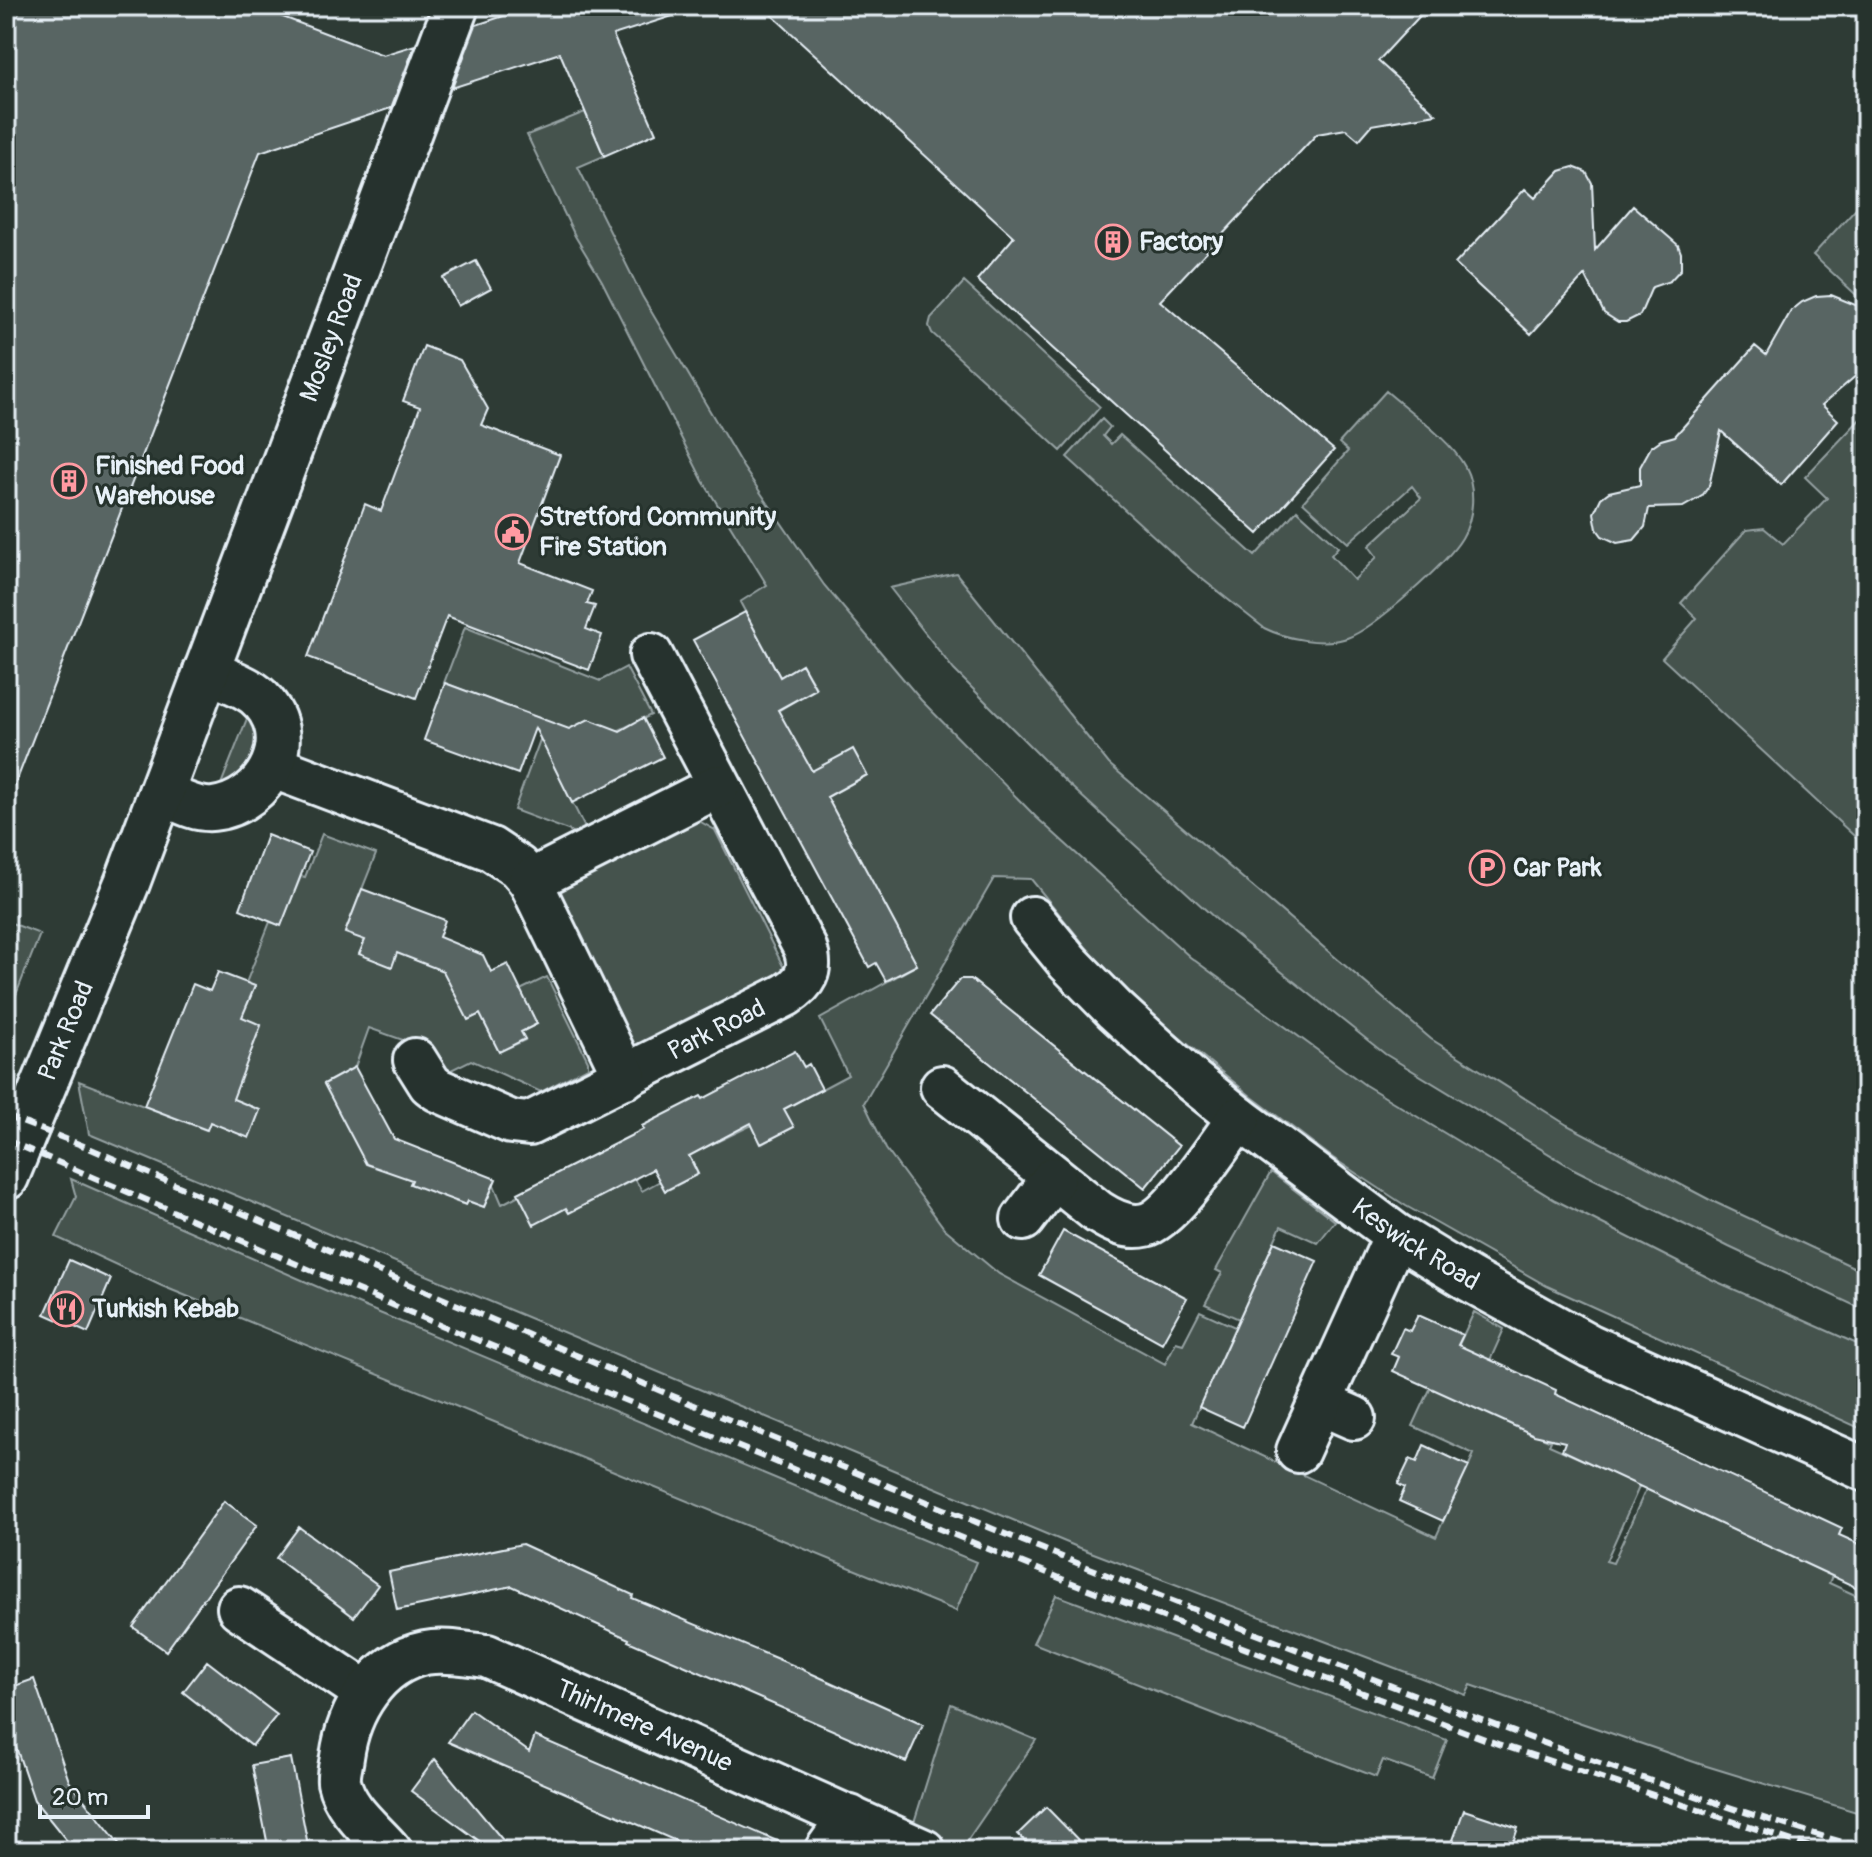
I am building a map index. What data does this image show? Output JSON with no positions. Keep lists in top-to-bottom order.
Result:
{
  "streets": {
    "main road": ["Mosley Road", "Park Road"],
    "street": ["Keswick Road", "Thirlmere Avenue"]
  },
  "crossings": [
    ["Mosley Road", "Park Road"]
  ],
  "places": {
    "building": ["Factory", "Finished Food Warehouse"],
    "public building": ["Stretford Community Fire Station"],
    "parking": ["Car Park"],
    "restaurant": ["Turkish Kebab"]
  },
  "scale_bar": "20 m"
}
